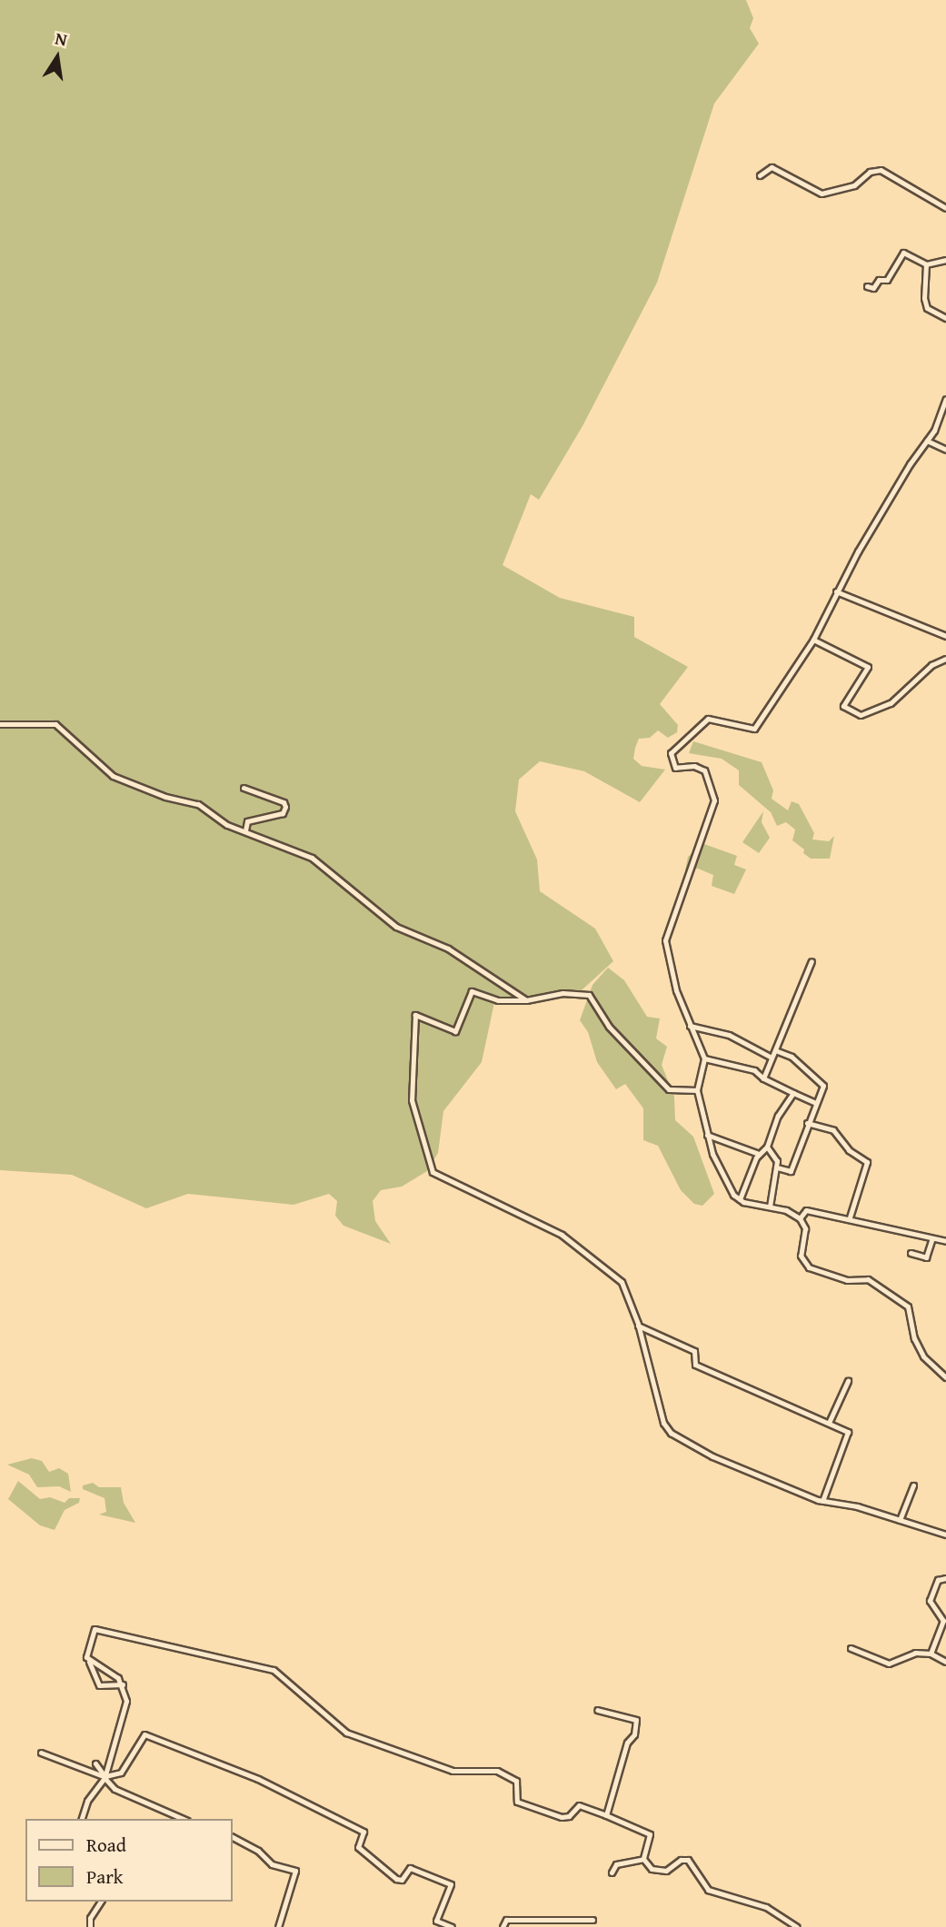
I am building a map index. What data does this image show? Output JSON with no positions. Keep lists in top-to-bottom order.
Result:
{
  "legend": ["Road", "Park"],
  "north": "top"
}
